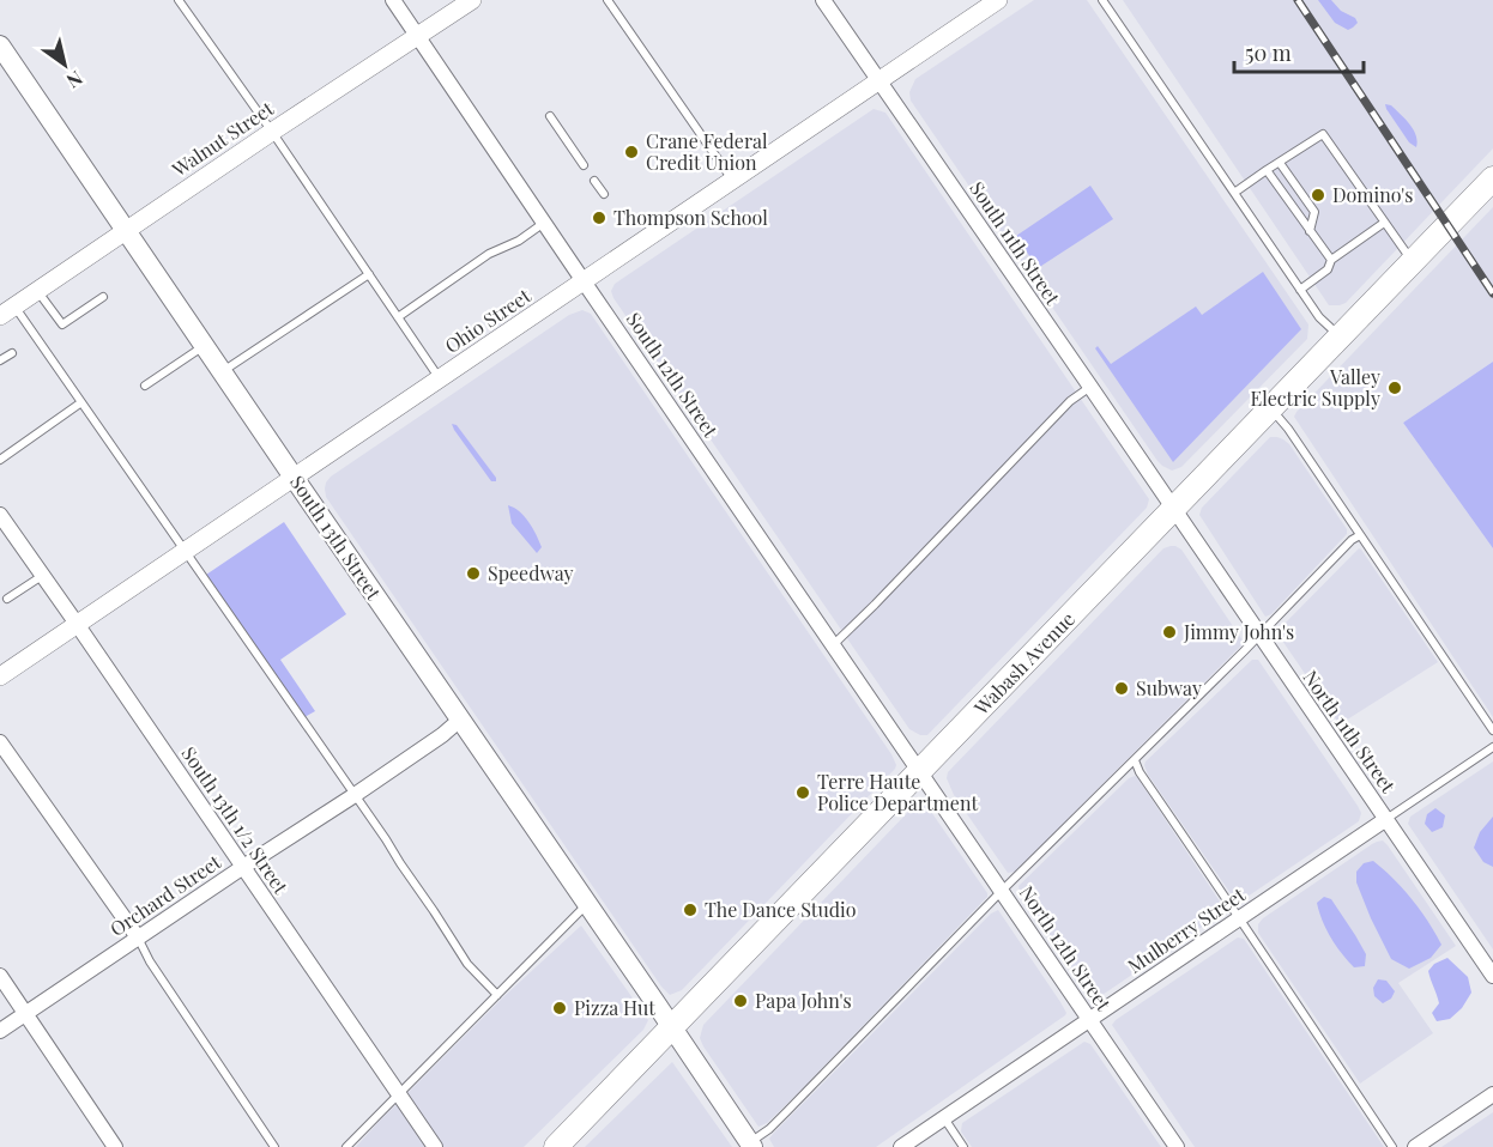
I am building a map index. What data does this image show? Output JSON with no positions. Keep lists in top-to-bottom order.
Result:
{
  "streets": {
    "main road": ["South 13th Street", "Wabash Avenue"],
    "street": [
      "Walnut Street",
      "South 11th Street",
      "Ohio Street",
      "South 12th Street",
      "North 11th Street",
      "South 13th 1/2 Street",
      "Orchard Street",
      "Mulberry Street",
      "North 12th Street"
    ]
  },
  "crossings": [
    ["Walnut Street", "South 12th Street"],
    ["Walnut Street", "South 13th Street"],
    ["South 11th Street", "Ohio Street"],
    ["South 11th Street", "Wabash Avenue"],
    ["South 11th Street", "North 11th Street"],
    ["Ohio Street", "South 12th Street"],
    ["Ohio Street", "South 13th Street"],
    ["Ohio Street", "South 13th 1/2 Street"],
    ["South 12th Street", "Wabash Avenue"],
    ["South 12th Street", "North 12th Street"],
    ["South 13th Street", "Wabash Avenue"],
    ["South 13th Street", "Orchard Street"],
    ["Wabash Avenue", "North 11th Street"],
    ["Wabash Avenue", "North 12th Street"],
    ["North 11th Street", "Mulberry Street"],
    ["South 13th 1/2 Street", "Orchard Street"],
    ["Mulberry Street", "North 12th Street"]
  ],
  "places": [
    "Crane Federal Credit Union",
    "Domino's",
    "Thompson School",
    "Valley Electric Supply",
    "Speedway",
    "Jimmy John's",
    "Subway",
    "Terre Haute Police Department",
    "The Dance Studio",
    "Papa John's",
    "Pizza Hut"
  ],
  "scale_bar": "50 m",
  "north": "bottom right"
}
